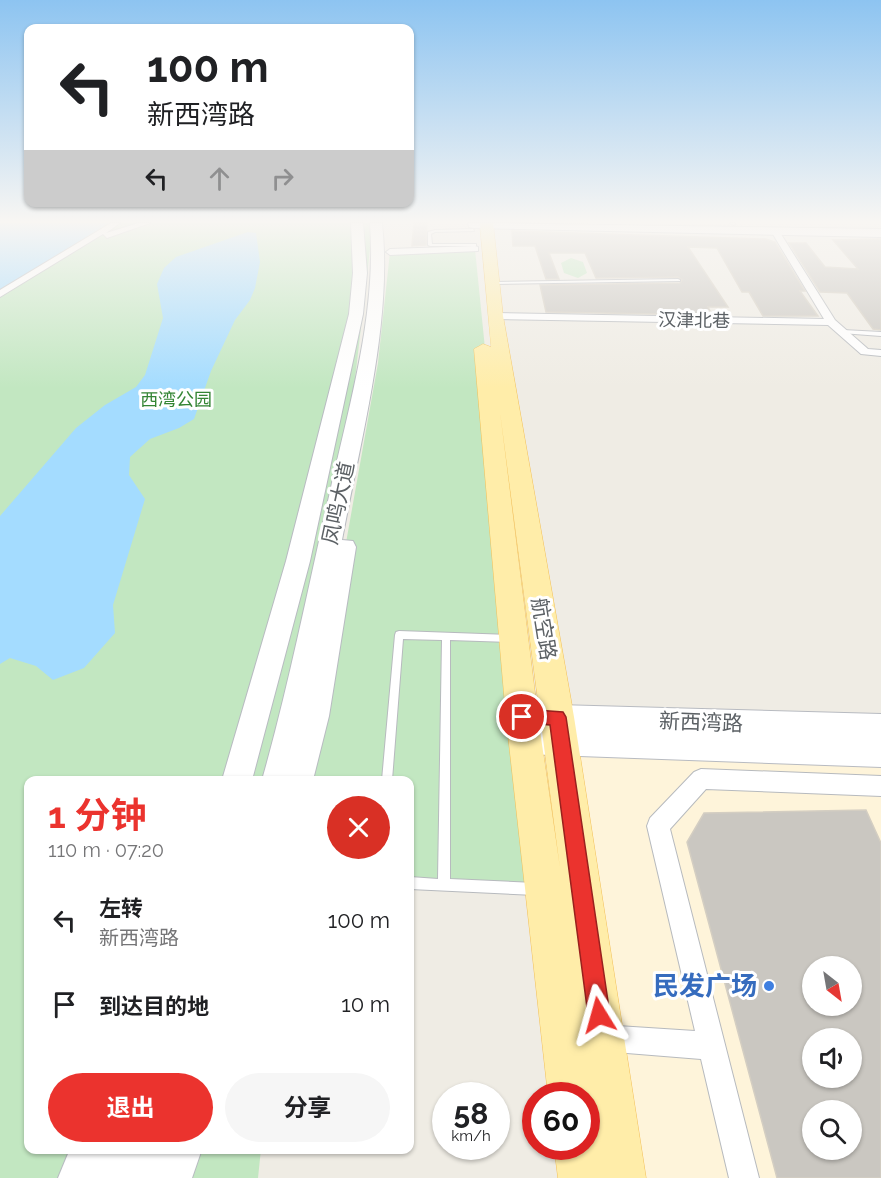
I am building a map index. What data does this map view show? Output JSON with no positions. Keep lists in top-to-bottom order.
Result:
{
  "streets": {
    "main road": ["航空路"],
    "street": ["汉津北巷", "凤鸣大道", "新西湾路"]
  },
  "crossings": [
    ["汉津北巷", "航空路"],
    ["航空路", "新西湾路"]
  ],
  "parks": ["西湾公园"],
  "places": ["民发广场"],
  "north": "bottom right",
  "page": {
    "turn": ["100 m", "新西湾路"],
    "heading": ["1 分钟", "110 m · 07:20"],
    "list": [
      {
        "name": "左转",
        "note": "新西湾路",
        "value": "100 m"
      },
      {
        "name": "到达目的地",
        "value": "10 m"
      }
    ],
    "buttons": ["退出", "分享"],
    "speed": "58 km/h",
    "limit": "60"
  }
}
